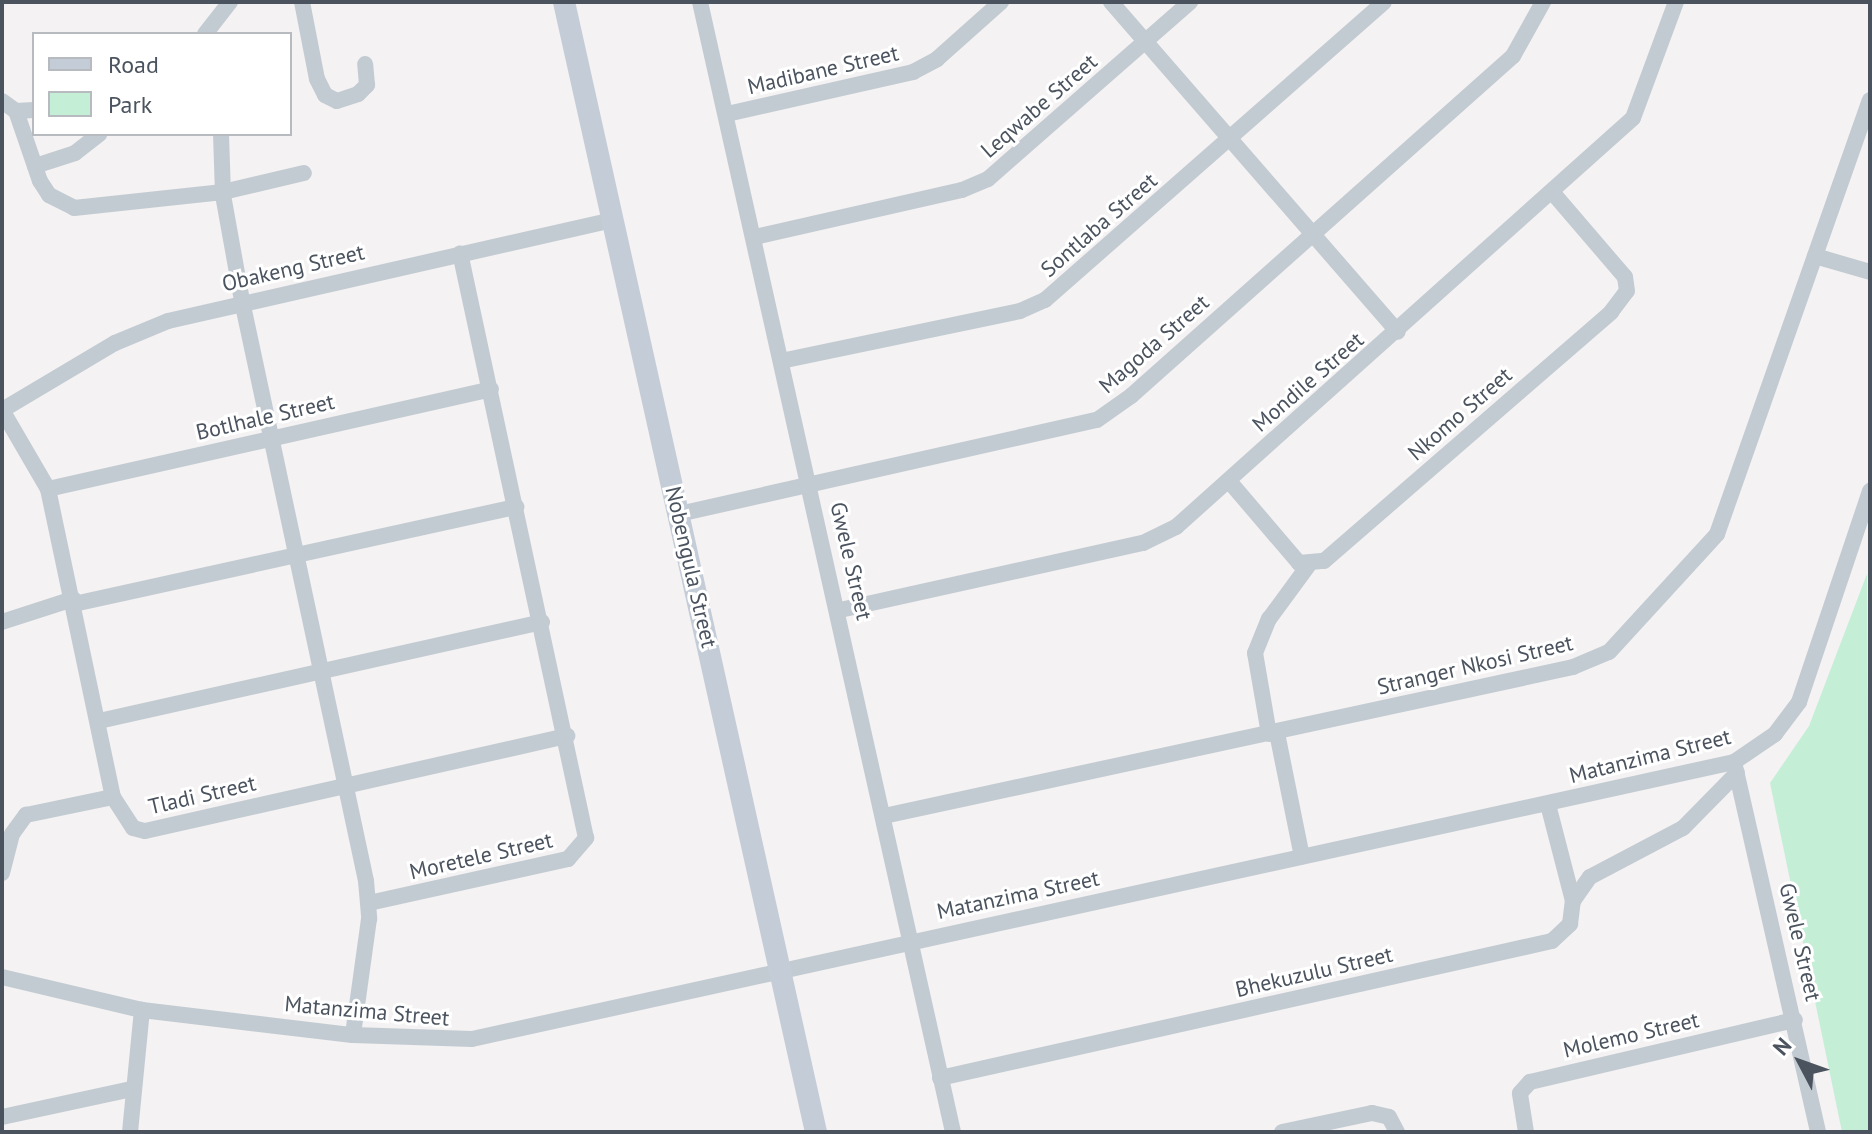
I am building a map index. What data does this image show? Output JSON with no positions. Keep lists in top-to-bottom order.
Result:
{
  "streets": {
    "street": [
      "Madibane Street",
      "Leqwabe Street",
      "Sontlaba Street",
      "Obakeng Street",
      "Magoda Street",
      "Mondile Street",
      "Nkomo Street",
      "Botlhale Street",
      "Gwele Street",
      "Nobengula Street",
      "Stranger Nkosi Street",
      "Matanzima Street",
      "Tladi Street",
      "Moretele Street",
      "Bhekuzulu Street",
      "Molemo Street"
    ]
  },
  "crossings": [
    ["Madibane Street", "Gwele Street"],
    ["Leqwabe Street", "Gwele Street"],
    ["Sontlaba Street", "Gwele Street"],
    ["Obakeng Street", "Nobengula Street"],
    ["Obakeng Street", "Tladi Street"],
    ["Obakeng Street", "Moretele Street"],
    ["Magoda Street", "Gwele Street"],
    ["Magoda Street", "Nobengula Street"],
    ["Mondile Street", "Nkomo Street"],
    ["Mondile Street", "Gwele Street"],
    ["Botlhale Street", "Tladi Street"],
    ["Botlhale Street", "Moretele Street"],
    ["Gwele Street", "Stranger Nkosi Street"],
    ["Gwele Street", "Matanzima Street"],
    ["Gwele Street", "Bhekuzulu Street"],
    ["Gwele Street", "Molemo Street"],
    ["Nobengula Street", "Matanzima Street"],
    ["Matanzima Street", "Bhekuzulu Street"],
    ["Tladi Street", "Moretele Street"]
  ],
  "legend": ["Road", "Park"],
  "north": "top left"
}
